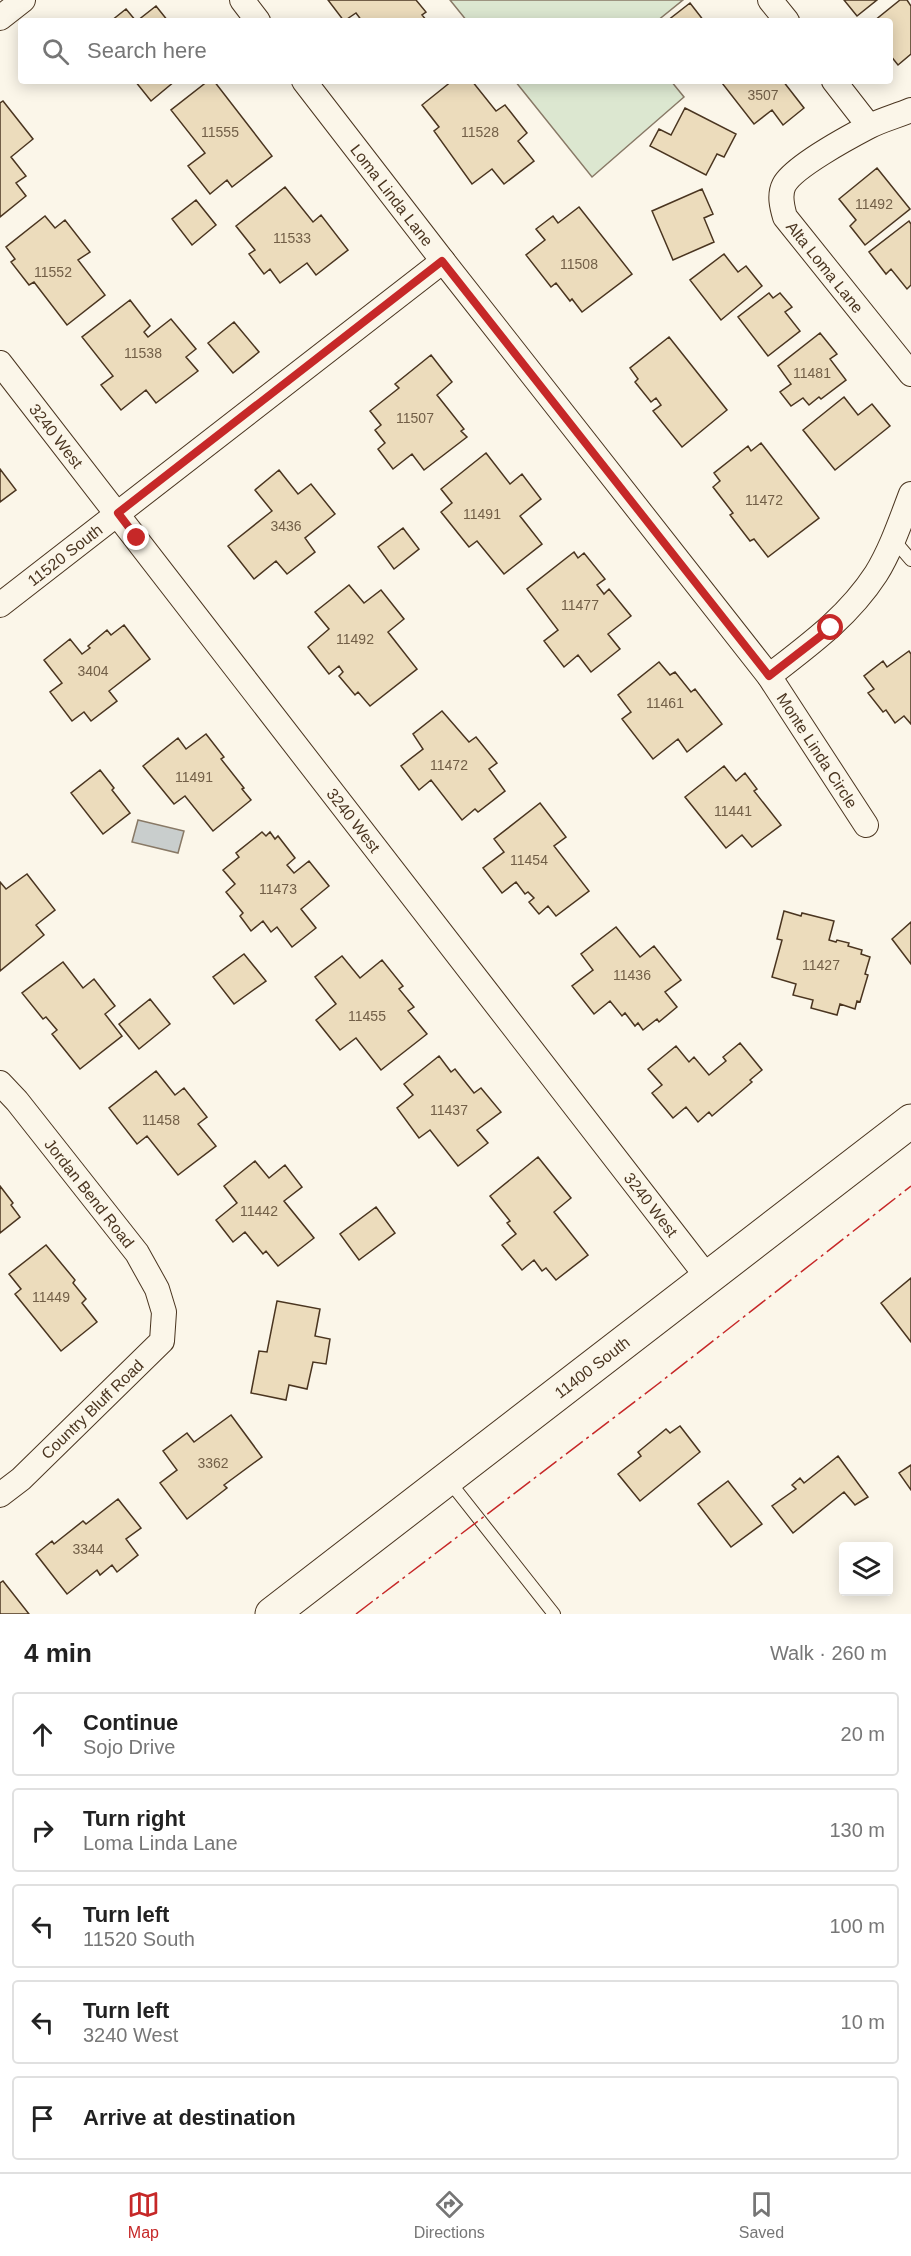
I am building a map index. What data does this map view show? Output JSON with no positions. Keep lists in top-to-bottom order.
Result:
{
  "streets": {
    "main road": ["11400 South"],
    "street": [
      "Loma Linda Lane",
      "Alta Loma Lane",
      "3240 West",
      "11520 South",
      "Monte Linda Circle",
      "Jordan Bend Road",
      "Country Bluff Road"
    ]
  },
  "crossings": [
    ["Loma Linda Lane", "11520 South"],
    ["Loma Linda Lane", "Monte Linda Circle"],
    ["3240 West", "11520 South"],
    ["3240 West", "11400 South"],
    ["Jordan Bend Road", "Country Bluff Road"]
  ],
  "house_numbers": [
    "3507",
    "11555",
    "11528",
    "11492",
    "11533",
    "11508",
    "11552",
    "11538",
    "11481",
    "11507",
    "11472",
    "11491",
    "3436",
    "11477",
    "11492",
    "3404",
    "11461",
    "11472",
    "11491",
    "11441",
    "11454",
    "11473",
    "11427",
    "11436",
    "11455",
    "11437",
    "11458",
    "11442",
    "11449",
    "3362",
    "3344"
  ],
  "page": {
    "search": "Search here",
    "heading": ["4 min", "Walk · 260 m"],
    "list": [
      ["Continue", "Sojo Drive", "20 m"],
      ["Turn right", "Loma Linda Lane", "130 m"],
      ["Turn left", "11520 South", "100 m"],
      ["Turn left", "3240 West", "10 m"],
      "Arrive at destination"
    ],
    "nav": ["Map", "Directions", "Saved"]
  }
}
